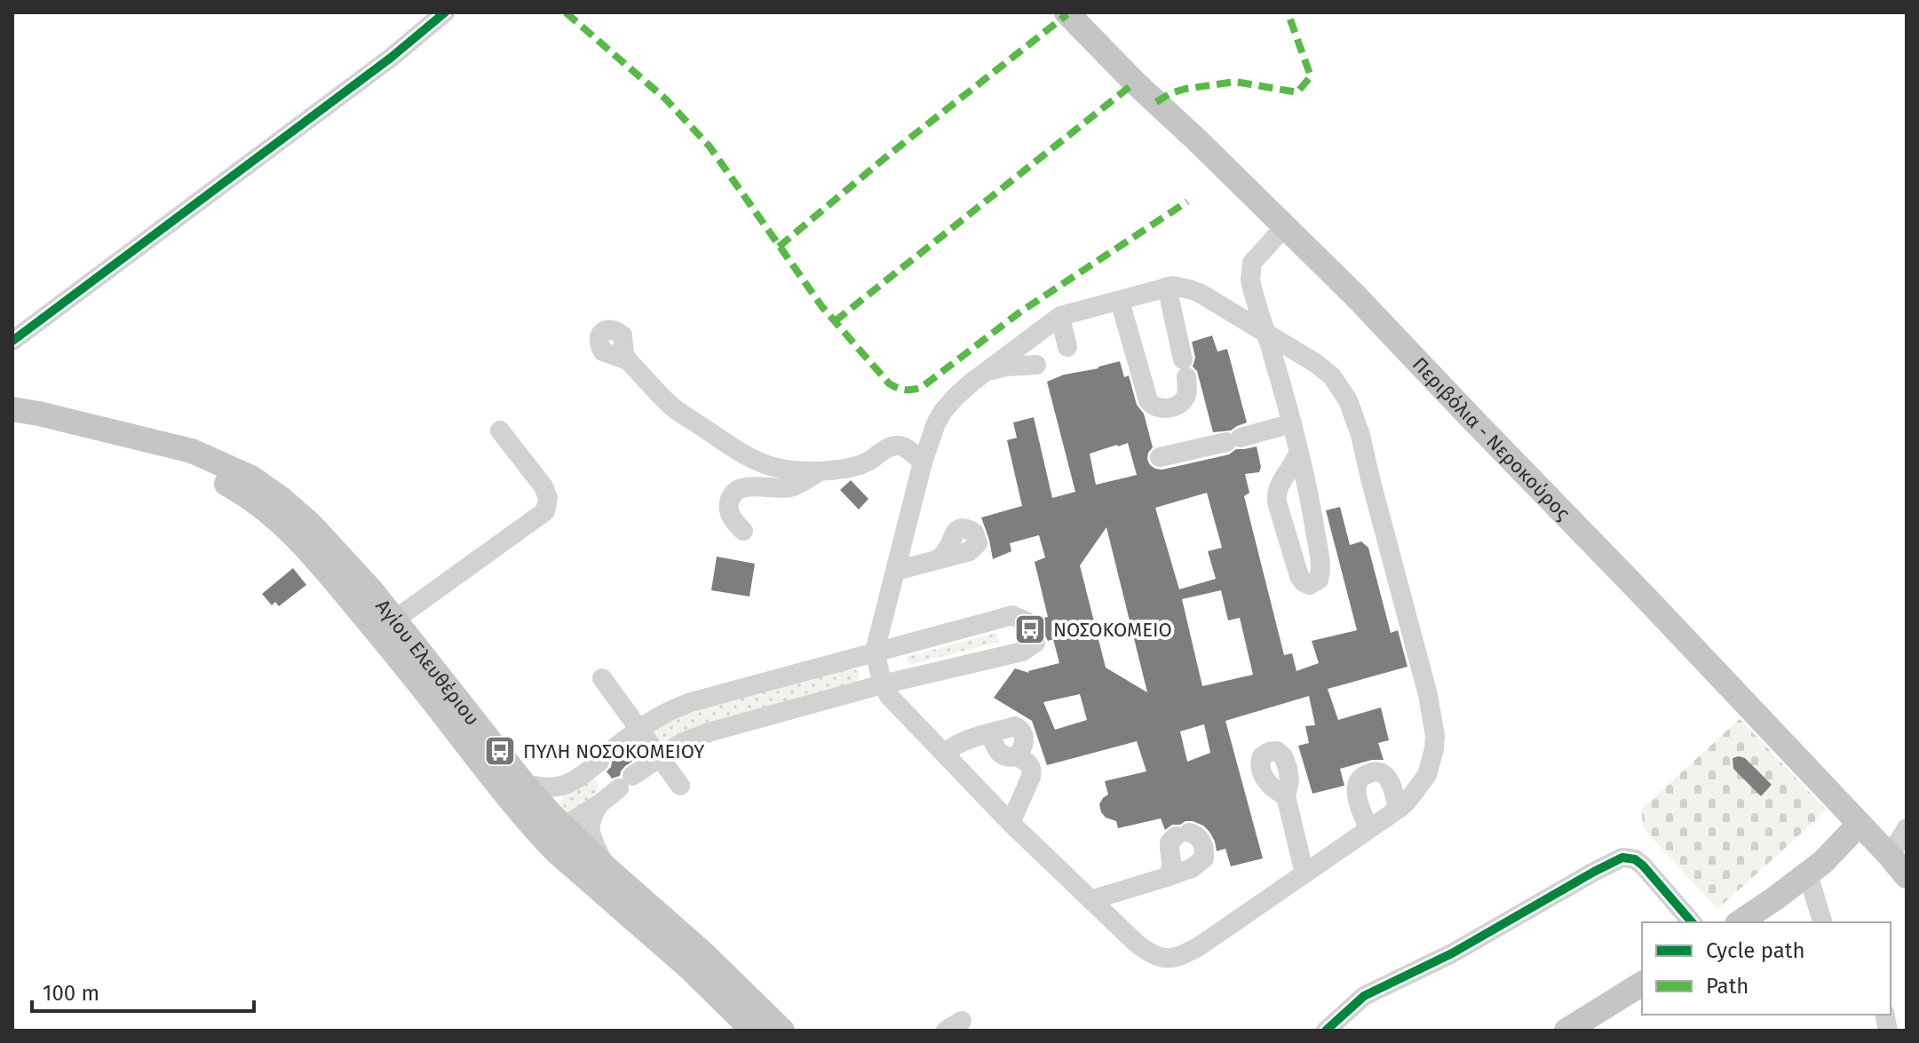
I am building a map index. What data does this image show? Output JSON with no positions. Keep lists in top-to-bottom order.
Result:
{
  "streets": {
    "main road": ["Περιβόλια - Νεροκούρος", "Αγίου Ελευθέριου"]
  },
  "places": {
    "bus stop": ["ΝΟΣΟΚΟΜΕΙΟ", "ΠΥΛΗ ΝΟΣΟΚΟΜΕΙΟΥ"]
  },
  "legend": ["Cycle path", "Path"],
  "scale_bar": "100 m"
}
